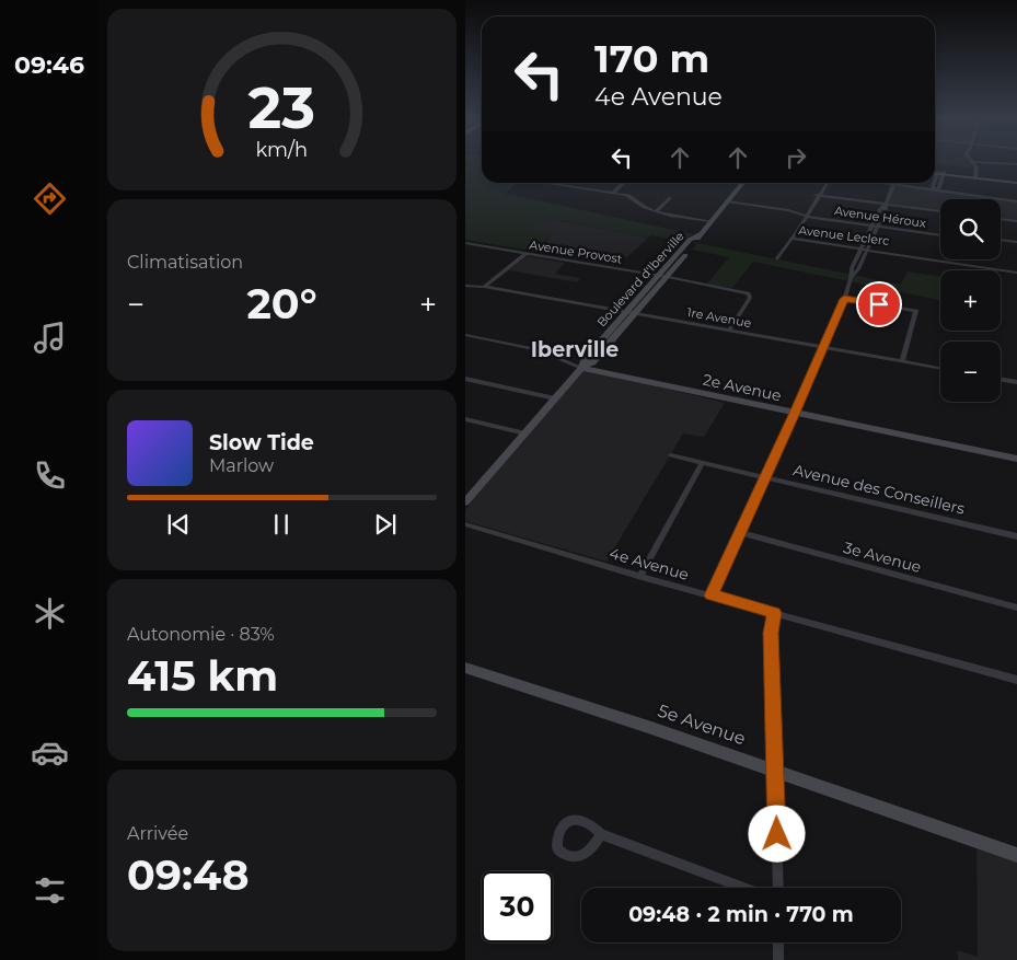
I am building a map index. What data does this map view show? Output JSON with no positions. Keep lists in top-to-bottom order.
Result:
{
  "streets": {
    "street": [
      "Avenue Héroux",
      "Avenue Leclerc",
      "Avenue Provost",
      "Boulevard d'Iberville",
      "1re Avenue",
      "2e Avenue",
      "Avenue des Conseillers",
      "3e Avenue",
      "4e Avenue",
      "5e Avenue"
    ]
  },
  "crossings": [
    ["Avenue Héroux", "Boulevard d'Iberville"],
    ["Avenue Provost", "Boulevard d'Iberville"],
    ["Avenue Provost", "1re Avenue"],
    ["Boulevard d'Iberville", "1re Avenue"],
    ["Boulevard d'Iberville", "2e Avenue"]
  ],
  "districts": ["Iberville"],
  "page": {
    "tabs": "09:46",
    "turn": ["170 m", "4e Avenue"],
    "tile": [
      "Climatisation",
      ["Autonomie · 83%", "415 km"],
      ["Arrivée", "09:48"]
    ],
    "map_buttons": ["+", "−"],
    "heat": ["−", "20°", "+"],
    "song": ["Slow Tide", "Marlow"],
    "limit": "30",
    "trip": "09:48 · 2 min · 770 m",
    "gauge": ["23", "km/h"]
  }
}
